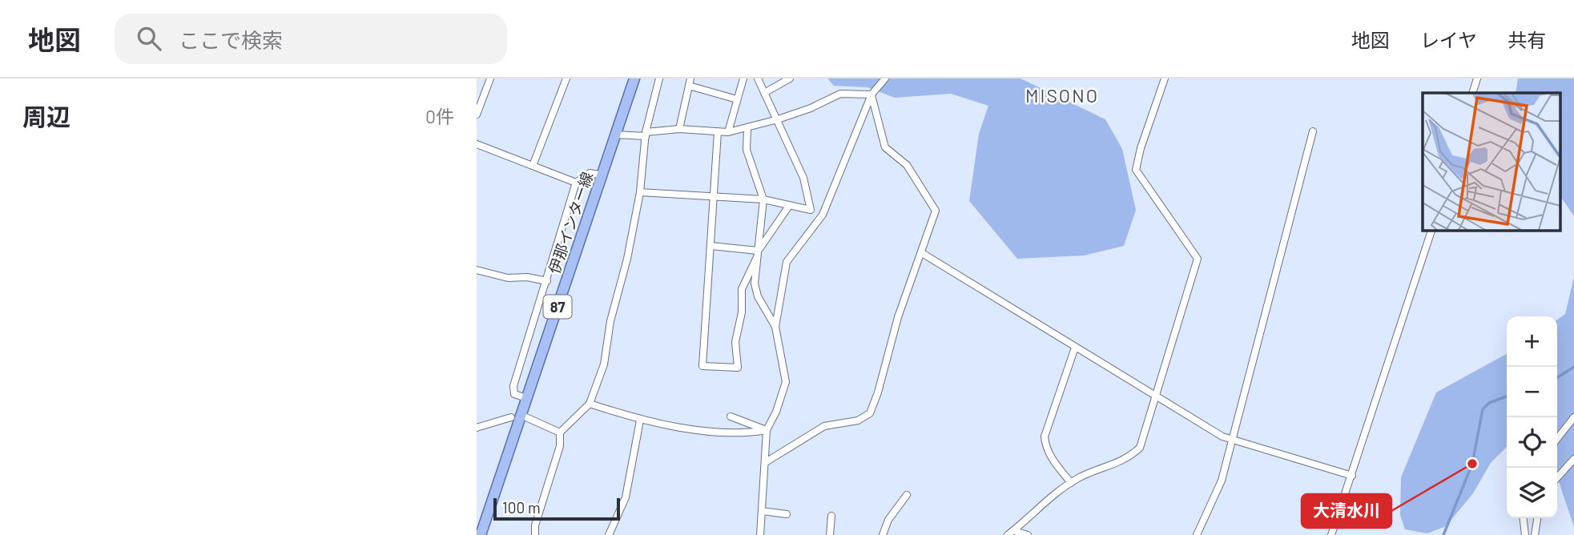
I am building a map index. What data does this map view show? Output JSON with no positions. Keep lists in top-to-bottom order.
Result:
{
  "streets": {
    "main road": ["伊那インター線", "87"]
  },
  "districts": ["MISONO"],
  "places": ["大清水川"],
  "scale_bar": "100 m",
  "page": {
    "header": "地図",
    "search": "ここで検索",
    "nav": ["地図", "レイヤ", "共有"],
    "heading": ["周辺", "0件"],
    "map_buttons": ["+", "−"],
    "scale": "100 m"
  }
}
